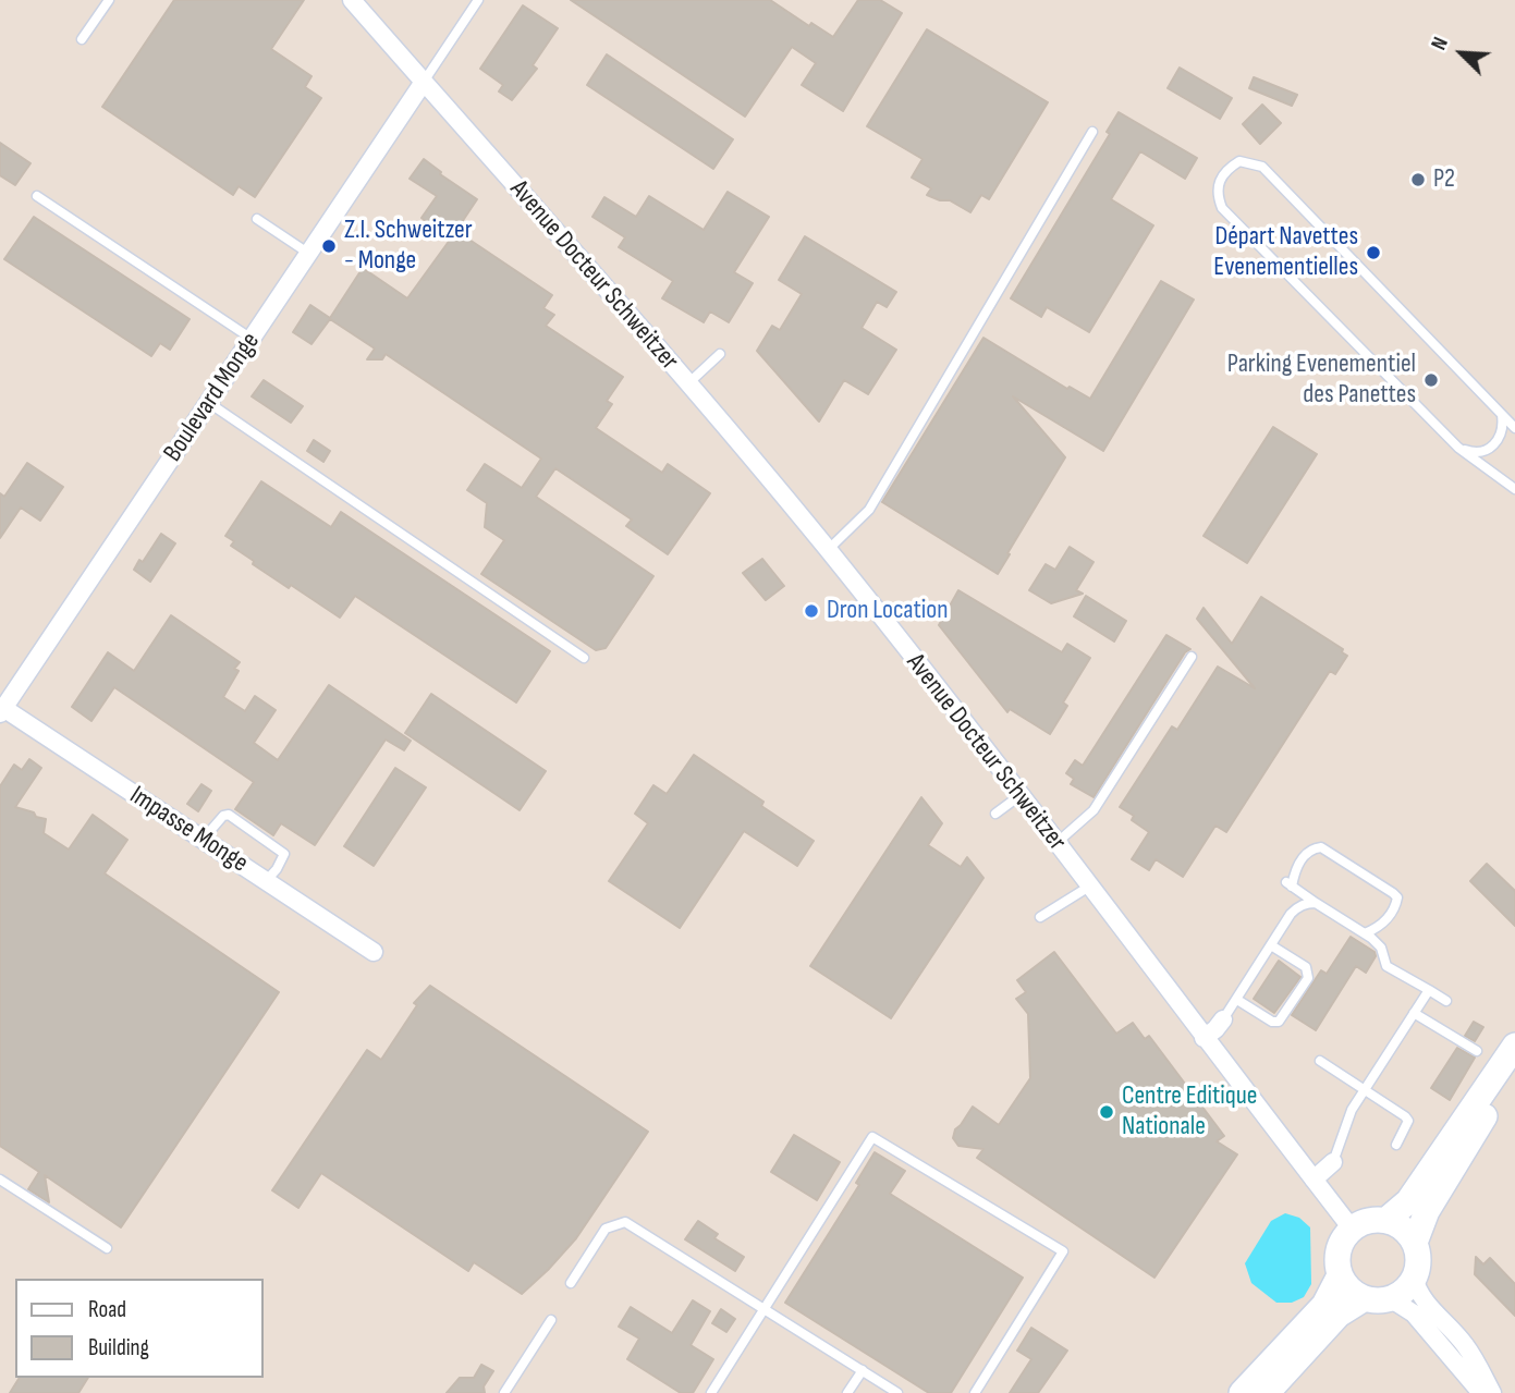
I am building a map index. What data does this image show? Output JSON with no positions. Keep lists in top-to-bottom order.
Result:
{
  "streets": {
    "street": ["Avenue Docteur Schweitzer", "Boulevard Monge", "Impasse Monge"]
  },
  "crossings": [
    ["Avenue Docteur Schweitzer", "Boulevard Monge"],
    ["Boulevard Monge", "Impasse Monge"]
  ],
  "places": [
    "P2",
    "Z.I. Schweitzer - Monge",
    "Départ Navettes Evenementielles",
    "Parking Evenementiel des Panettes",
    "Dron Location",
    "Centre Editique Nationale"
  ],
  "legend": ["Road", "Building"],
  "north": "top left"
}
